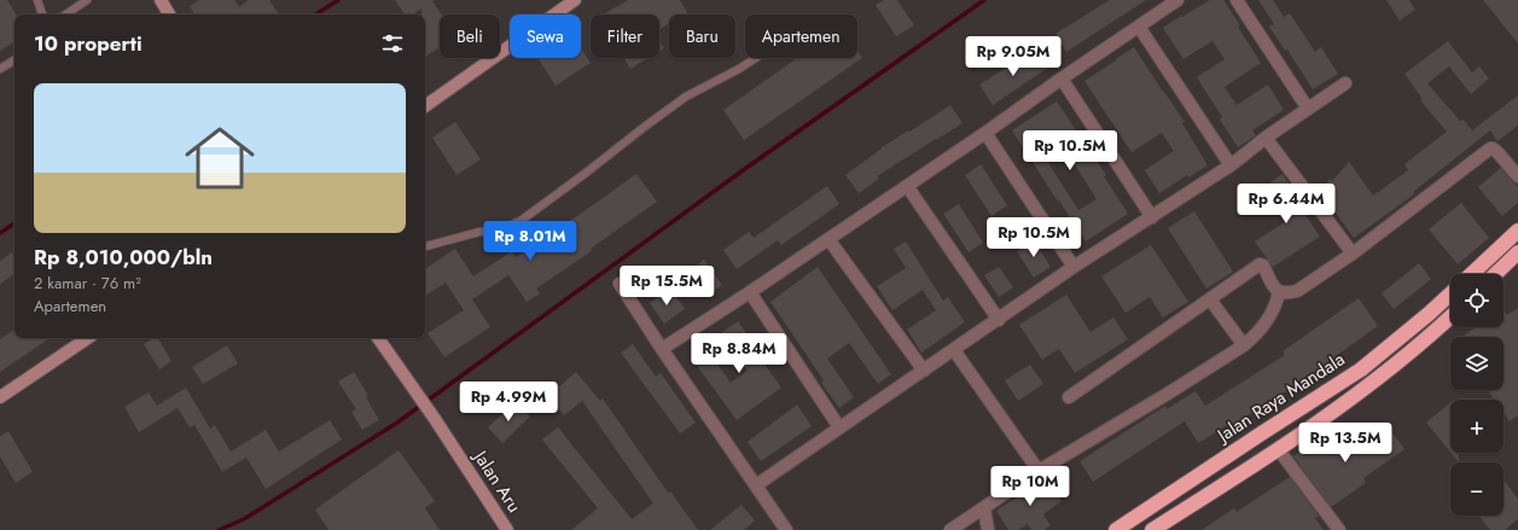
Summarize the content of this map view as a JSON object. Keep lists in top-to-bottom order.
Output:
{
  "streets": {
    "highway": ["Jalan Raya Mandala"],
    "street": ["Jalan Aru"]
  },
  "page": {
    "chip": [
      "Beli",
      "Sewa",
      "Filter",
      "Baru",
      "Apartemen"
    ],
    "heading": "10 properti",
    "price": [
      "Rp 9.05M",
      "Rp 10.5M",
      "Rp 6.44M",
      "Rp 10.5M",
      "Rp 8.01M",
      "Rp 15.5M",
      "Rp 8.84M",
      "Rp 4.99M",
      "Rp 13.5M",
      "Rp 10M"
    ],
    "list": [
      {
        "name": "Rp 8,010,000/bln",
        "note": "2 kamar · 76 m² · Apartemen"
      }
    ],
    "map_buttons": ["+", "−"]
  }
}
